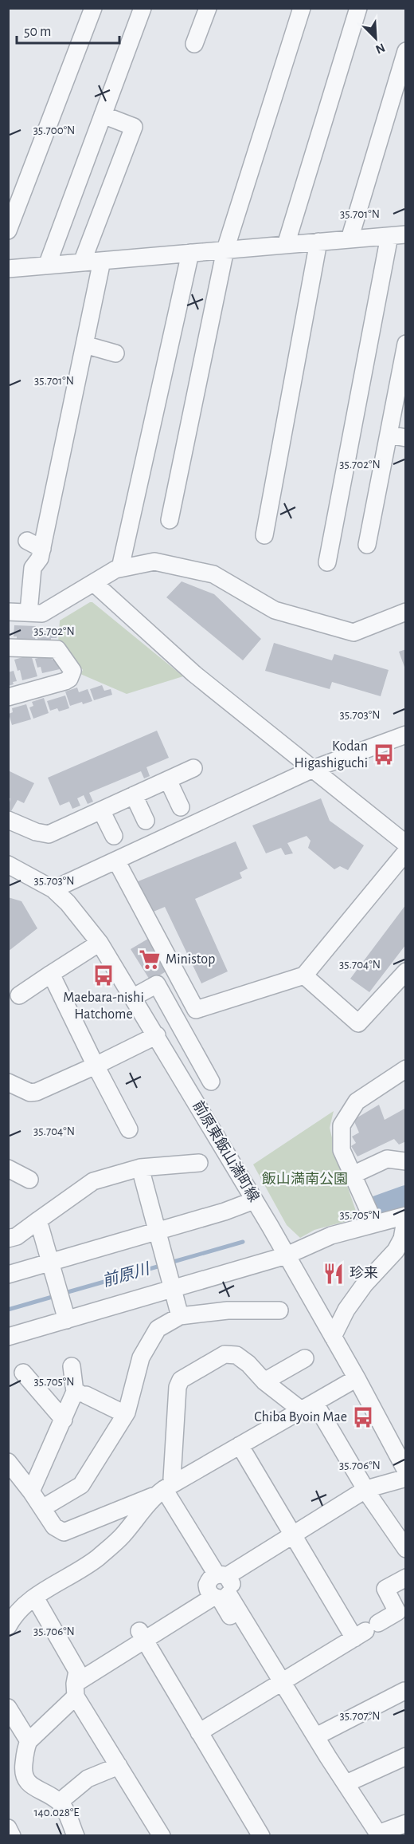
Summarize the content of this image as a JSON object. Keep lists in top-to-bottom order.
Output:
{
  "streets": {
    "street": ["前原東飯山満町線"]
  },
  "water": ["前原川"],
  "parks": ["飯山満南公園"],
  "places": {
    "bus stop": ["Kodan Higashiguchi", "Maebara-nishi Hatchome", "Chiba Byoin Mae"],
    "supermarket": ["Ministop"],
    "restaurant": ["珍来"]
  },
  "scale_bar": "50 m",
  "north": "bottom right",
  "coordinates": [
    "35.700°N",
    "35.701°N",
    "35.702°N",
    "35.703°N",
    "35.704°N",
    "35.705°N",
    "35.706°N",
    "35.707°N",
    "140.028°E"
  ]
}
